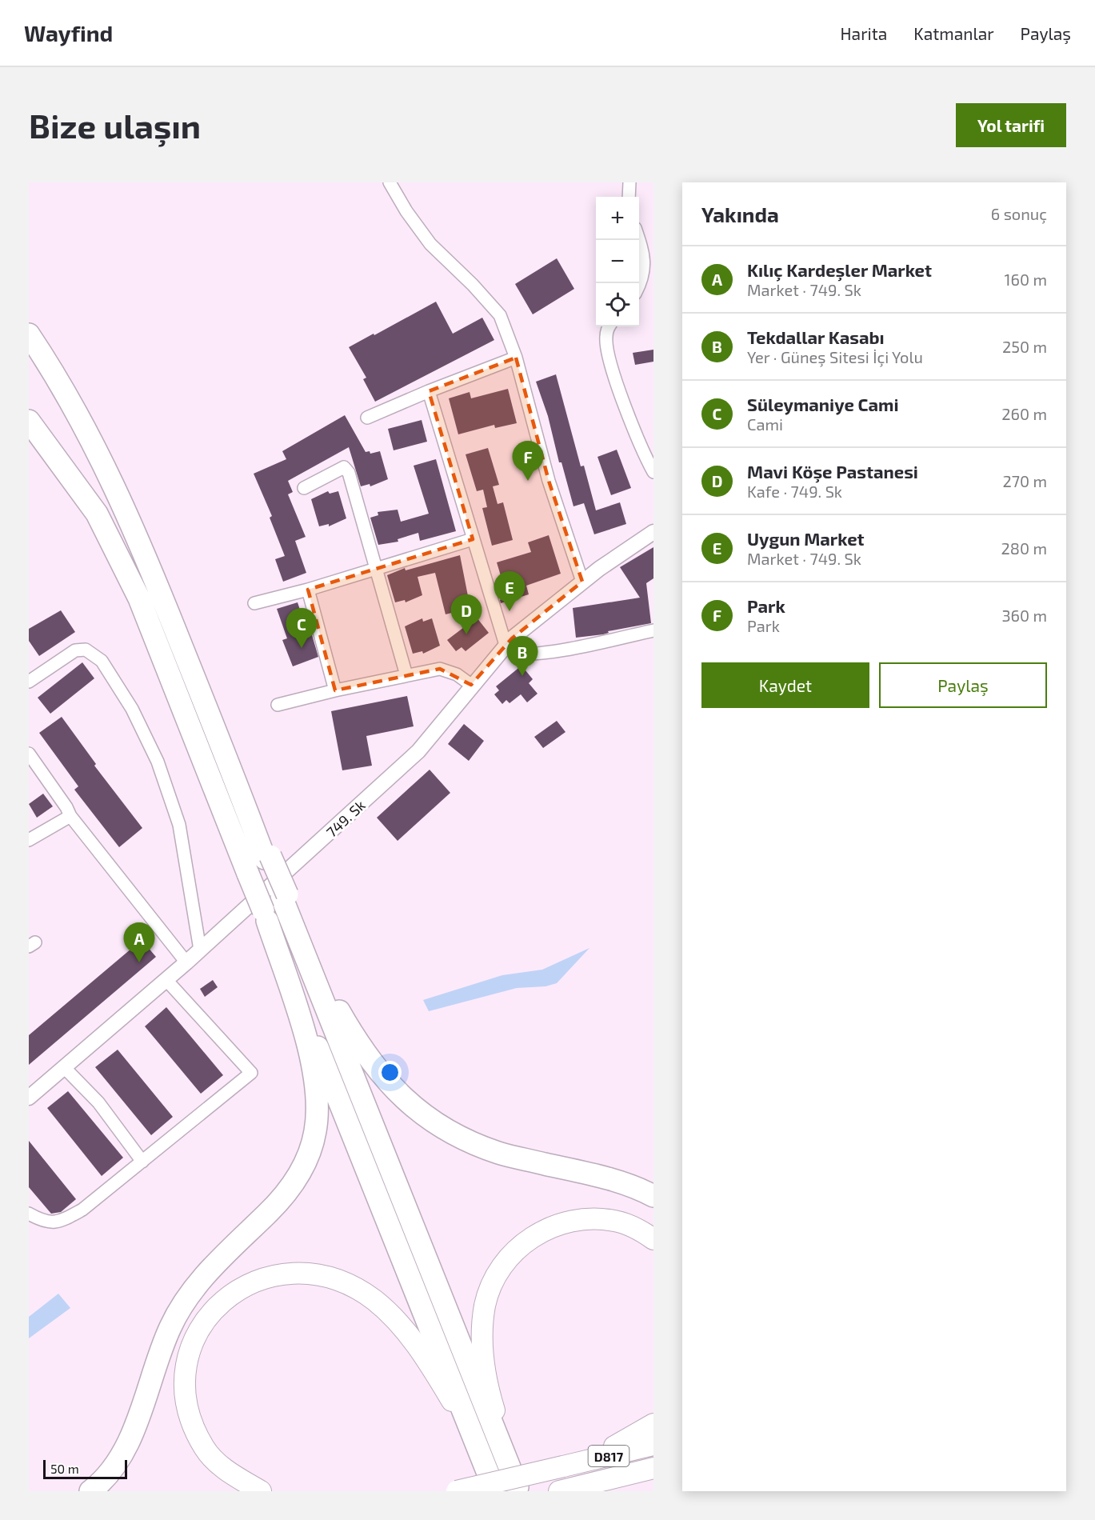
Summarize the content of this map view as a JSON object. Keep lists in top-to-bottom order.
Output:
{
  "streets": {
    "highway": ["D817"],
    "street": ["749. Sk"]
  },
  "scale_bar": "50 m",
  "page": {
    "header": "Wayfind",
    "nav": ["Harita", "Katmanlar", "Paylaş"],
    "buttons": [
      "Yol tarifi",
      ["Kaydet", "Paylaş"]
    ],
    "title": "Bize ulaşın",
    "heading": ["Yakında", "6 sonuç"],
    "map_buttons": ["+", "−"],
    "list": [
      {
        "mark": "A",
        "name": "Kılıç Kardeşler Market",
        "note": "Market · 749. Sk",
        "value": "160 m"
      },
      {
        "mark": "B",
        "name": "Tekdallar Kasabı",
        "note": "Yer · Güneş Sitesi İçi Yolu",
        "value": "250 m"
      },
      {
        "mark": "C",
        "name": "Süleymaniye Cami",
        "note": "Cami",
        "value": "260 m"
      },
      {
        "mark": "D",
        "name": "Mavi Köşe Pastanesi",
        "note": "Kafe · 749. Sk",
        "value": "270 m"
      },
      {
        "mark": "E",
        "name": "Uygun Market",
        "note": "Market · 749. Sk",
        "value": "280 m"
      },
      {
        "mark": "F",
        "name": "Park",
        "note": "Park",
        "value": "360 m"
      }
    ],
    "pins": [
      "F",
      "E",
      "D",
      "C",
      "B",
      "A"
    ],
    "scale": "50 m"
  }
}
